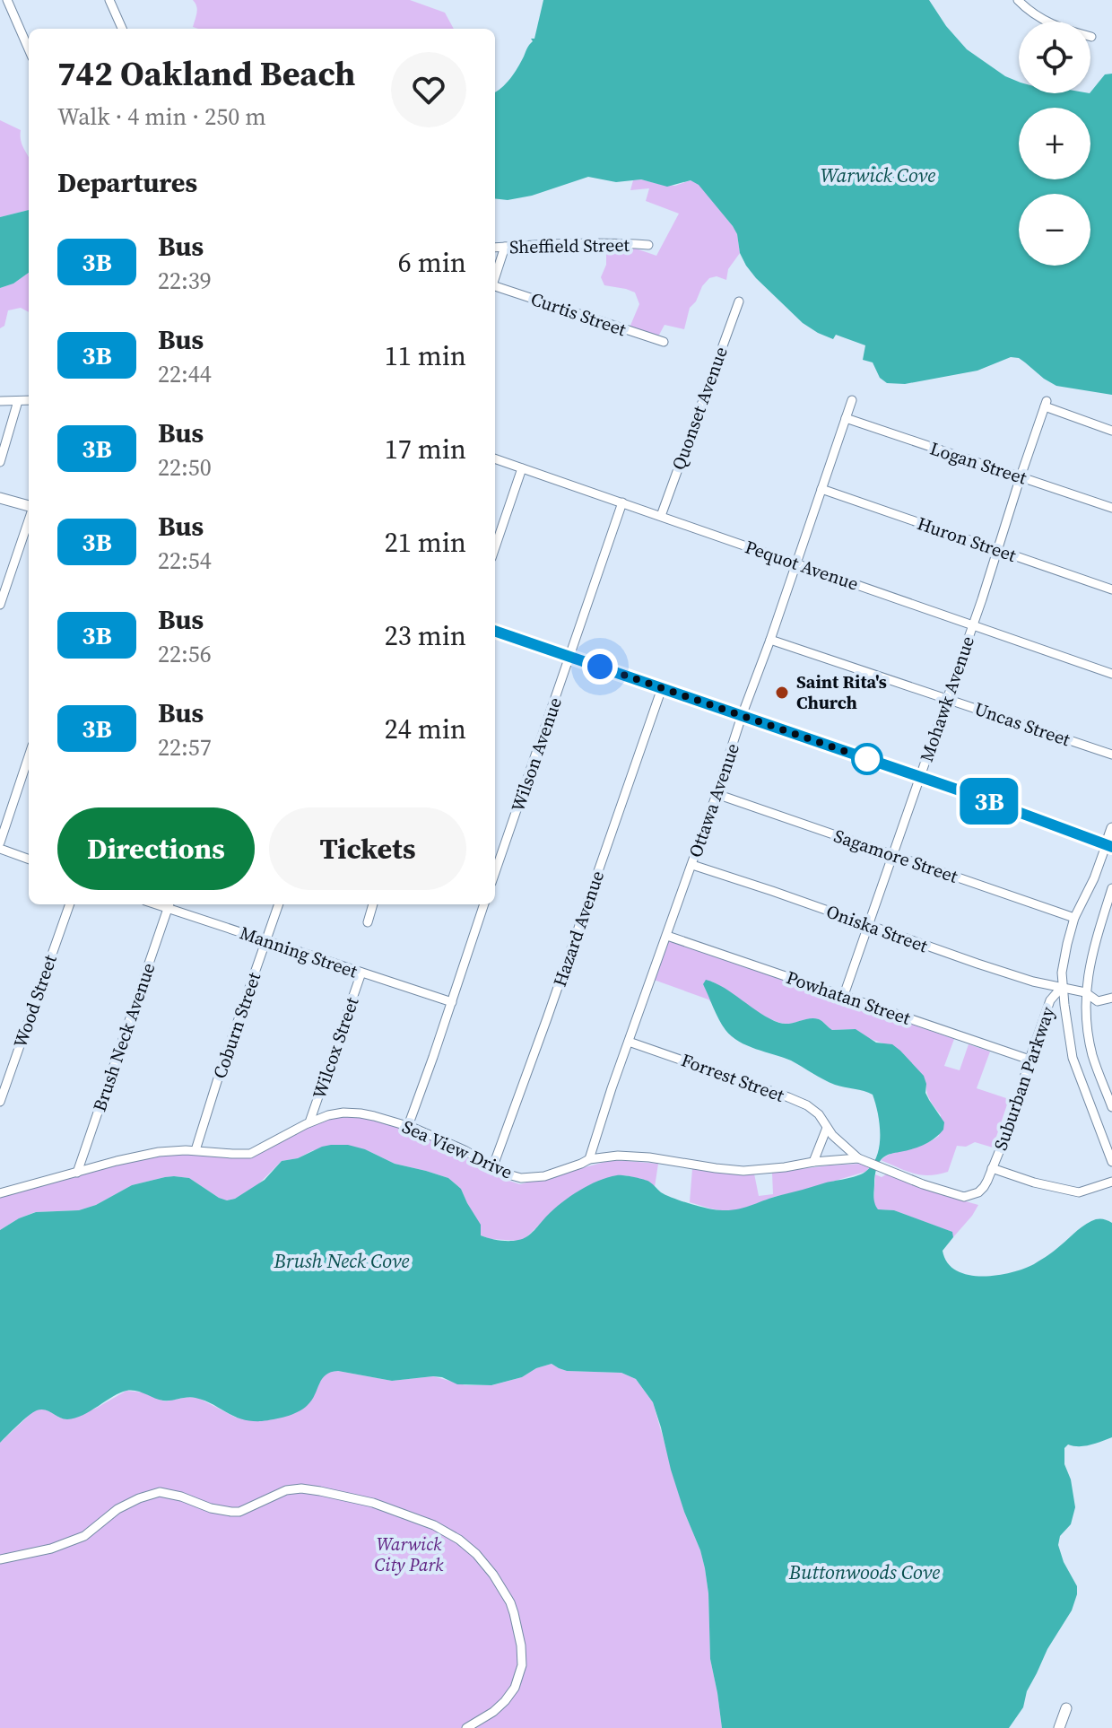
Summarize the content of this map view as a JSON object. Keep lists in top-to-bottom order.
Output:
{
  "streets": {
    "street": [
      "Sheffield Street",
      "Curtis Street",
      "Quonset Avenue",
      "Logan Street",
      "Huron Street",
      "Pequot Avenue",
      "Mohawk Avenue",
      "Uncas Street",
      "Wilson Avenue",
      "Ottawa Avenue",
      "Sagamore Street",
      "Hazard Avenue",
      "Oniska Street",
      "Manning Street",
      "Powhatan Street",
      "Wood Street",
      "Coburn Street",
      "Brush Neck Avenue",
      "Wilcox Street",
      "Forrest Street",
      "Suburban Parkway",
      "Sea View Drive"
    ]
  },
  "crossings": [
    ["Quonset Avenue", "Pequot Avenue"],
    ["Logan Street", "Mohawk Avenue"],
    ["Logan Street", "Ottawa Avenue"],
    ["Huron Street", "Mohawk Avenue"],
    ["Huron Street", "Ottawa Avenue"],
    ["Pequot Avenue", "Mohawk Avenue"],
    ["Pequot Avenue", "Wilson Avenue"],
    ["Pequot Avenue", "Ottawa Avenue"],
    ["Mohawk Avenue", "Uncas Street"],
    ["Mohawk Avenue", "Sagamore Street"],
    ["Mohawk Avenue", "Oniska Street"],
    ["Mohawk Avenue", "Powhatan Street"],
    ["Uncas Street", "Ottawa Avenue"],
    ["Ottawa Avenue", "Sagamore Street"],
    ["Ottawa Avenue", "Oniska Street"],
    ["Ottawa Avenue", "Powhatan Street"],
    ["Ottawa Avenue", "Forrest Street"],
    ["Ottawa Avenue", "Sea View Drive"],
    ["Sagamore Street", "Suburban Parkway"],
    ["Hazard Avenue", "Sea View Drive"],
    ["Oniska Street", "Suburban Parkway"],
    ["Manning Street", "Coburn Street"],
    ["Manning Street", "Brush Neck Avenue"],
    ["Manning Street", "Wilcox Street"],
    ["Powhatan Street", "Suburban Parkway"],
    ["Coburn Street", "Sea View Drive"],
    ["Brush Neck Avenue", "Sea View Drive"],
    ["Wilcox Street", "Sea View Drive"],
    ["Forrest Street", "Sea View Drive"],
    ["Suburban Parkway", "Sea View Drive"]
  ],
  "water": ["Warwick Cove", "Brush Neck Cove", "Buttonwoods Cove"],
  "parks": ["Warwick City Park"],
  "places": ["Saint Rita's Church"],
  "lines": ["bus line 3B"],
  "page": {
    "on_map": "3B",
    "map_buttons": ["+", "−"],
    "heading": [
      ["742 Oakland Beach", "Walk · 4 min · 250 m"],
      "Departures"
    ],
    "list": [
      {
        "mark": "3B",
        "name": "Bus",
        "note": "22:39",
        "value": "6 min"
      },
      {
        "mark": "3B",
        "name": "Bus",
        "note": "22:44",
        "value": "11 min"
      },
      {
        "mark": "3B",
        "name": "Bus",
        "note": "22:50",
        "value": "17 min"
      },
      {
        "mark": "3B",
        "name": "Bus",
        "note": "22:54",
        "value": "21 min"
      },
      {
        "mark": "3B",
        "name": "Bus",
        "note": "22:56",
        "value": "23 min"
      },
      {
        "mark": "3B",
        "name": "Bus",
        "note": "22:57",
        "value": "24 min"
      }
    ],
    "buttons": ["Directions", "Tickets"]
  }
}
